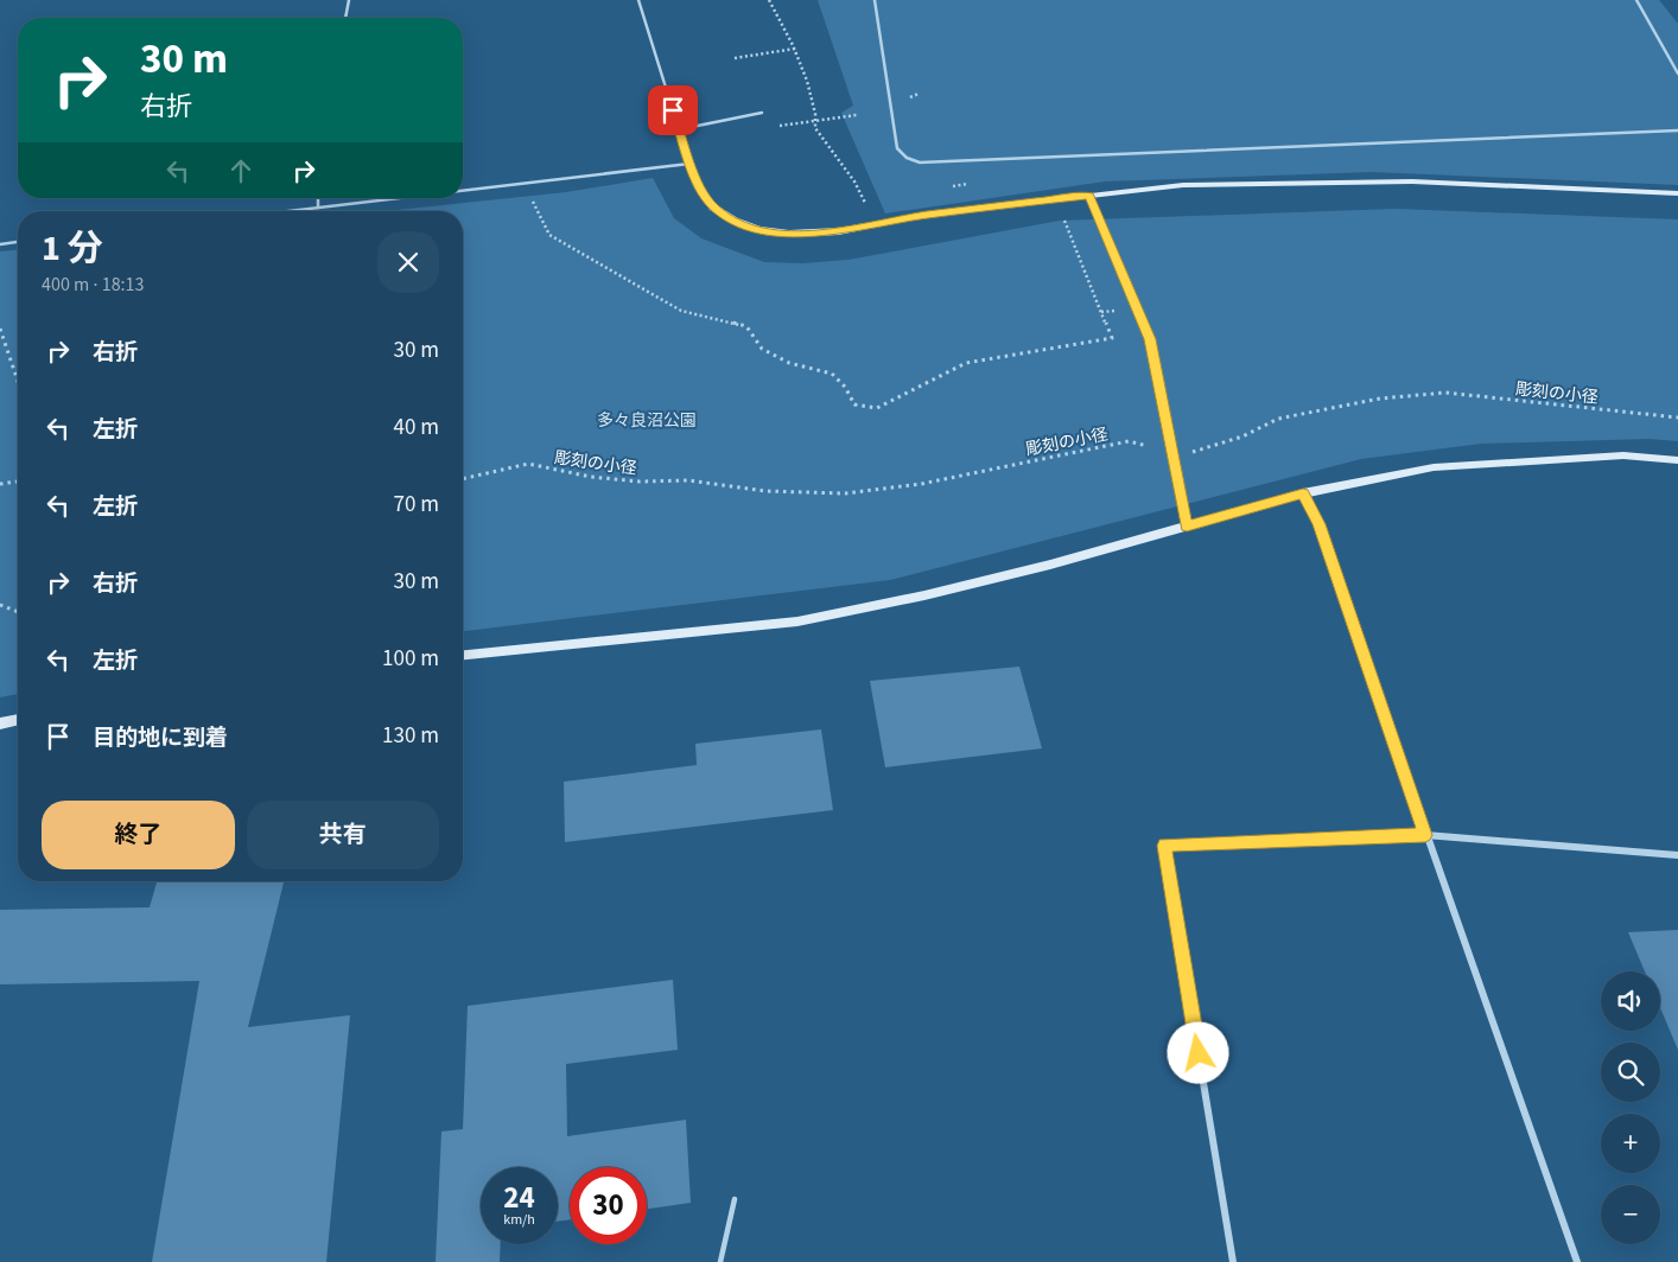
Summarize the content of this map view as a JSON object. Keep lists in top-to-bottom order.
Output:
{
  "streets": {
    "path": ["彫刻の小径"]
  },
  "parks": ["多々良沼公園"],
  "page": {
    "turn": ["30 m", "右折"],
    "heading": ["1 分", "400 m · 18:13"],
    "list": [
      {
        "name": "右折",
        "value": "30 m"
      },
      {
        "name": "左折",
        "value": "40 m"
      },
      {
        "name": "左折",
        "value": "70 m"
      },
      {
        "name": "右折",
        "value": "30 m"
      },
      {
        "name": "左折",
        "value": "100 m"
      },
      {
        "name": "目的地に到着",
        "value": "130 m"
      }
    ],
    "buttons": ["終了", "共有"],
    "map_buttons": ["+", "−"],
    "speed": "24 km/h",
    "limit": "30"
  }
}
